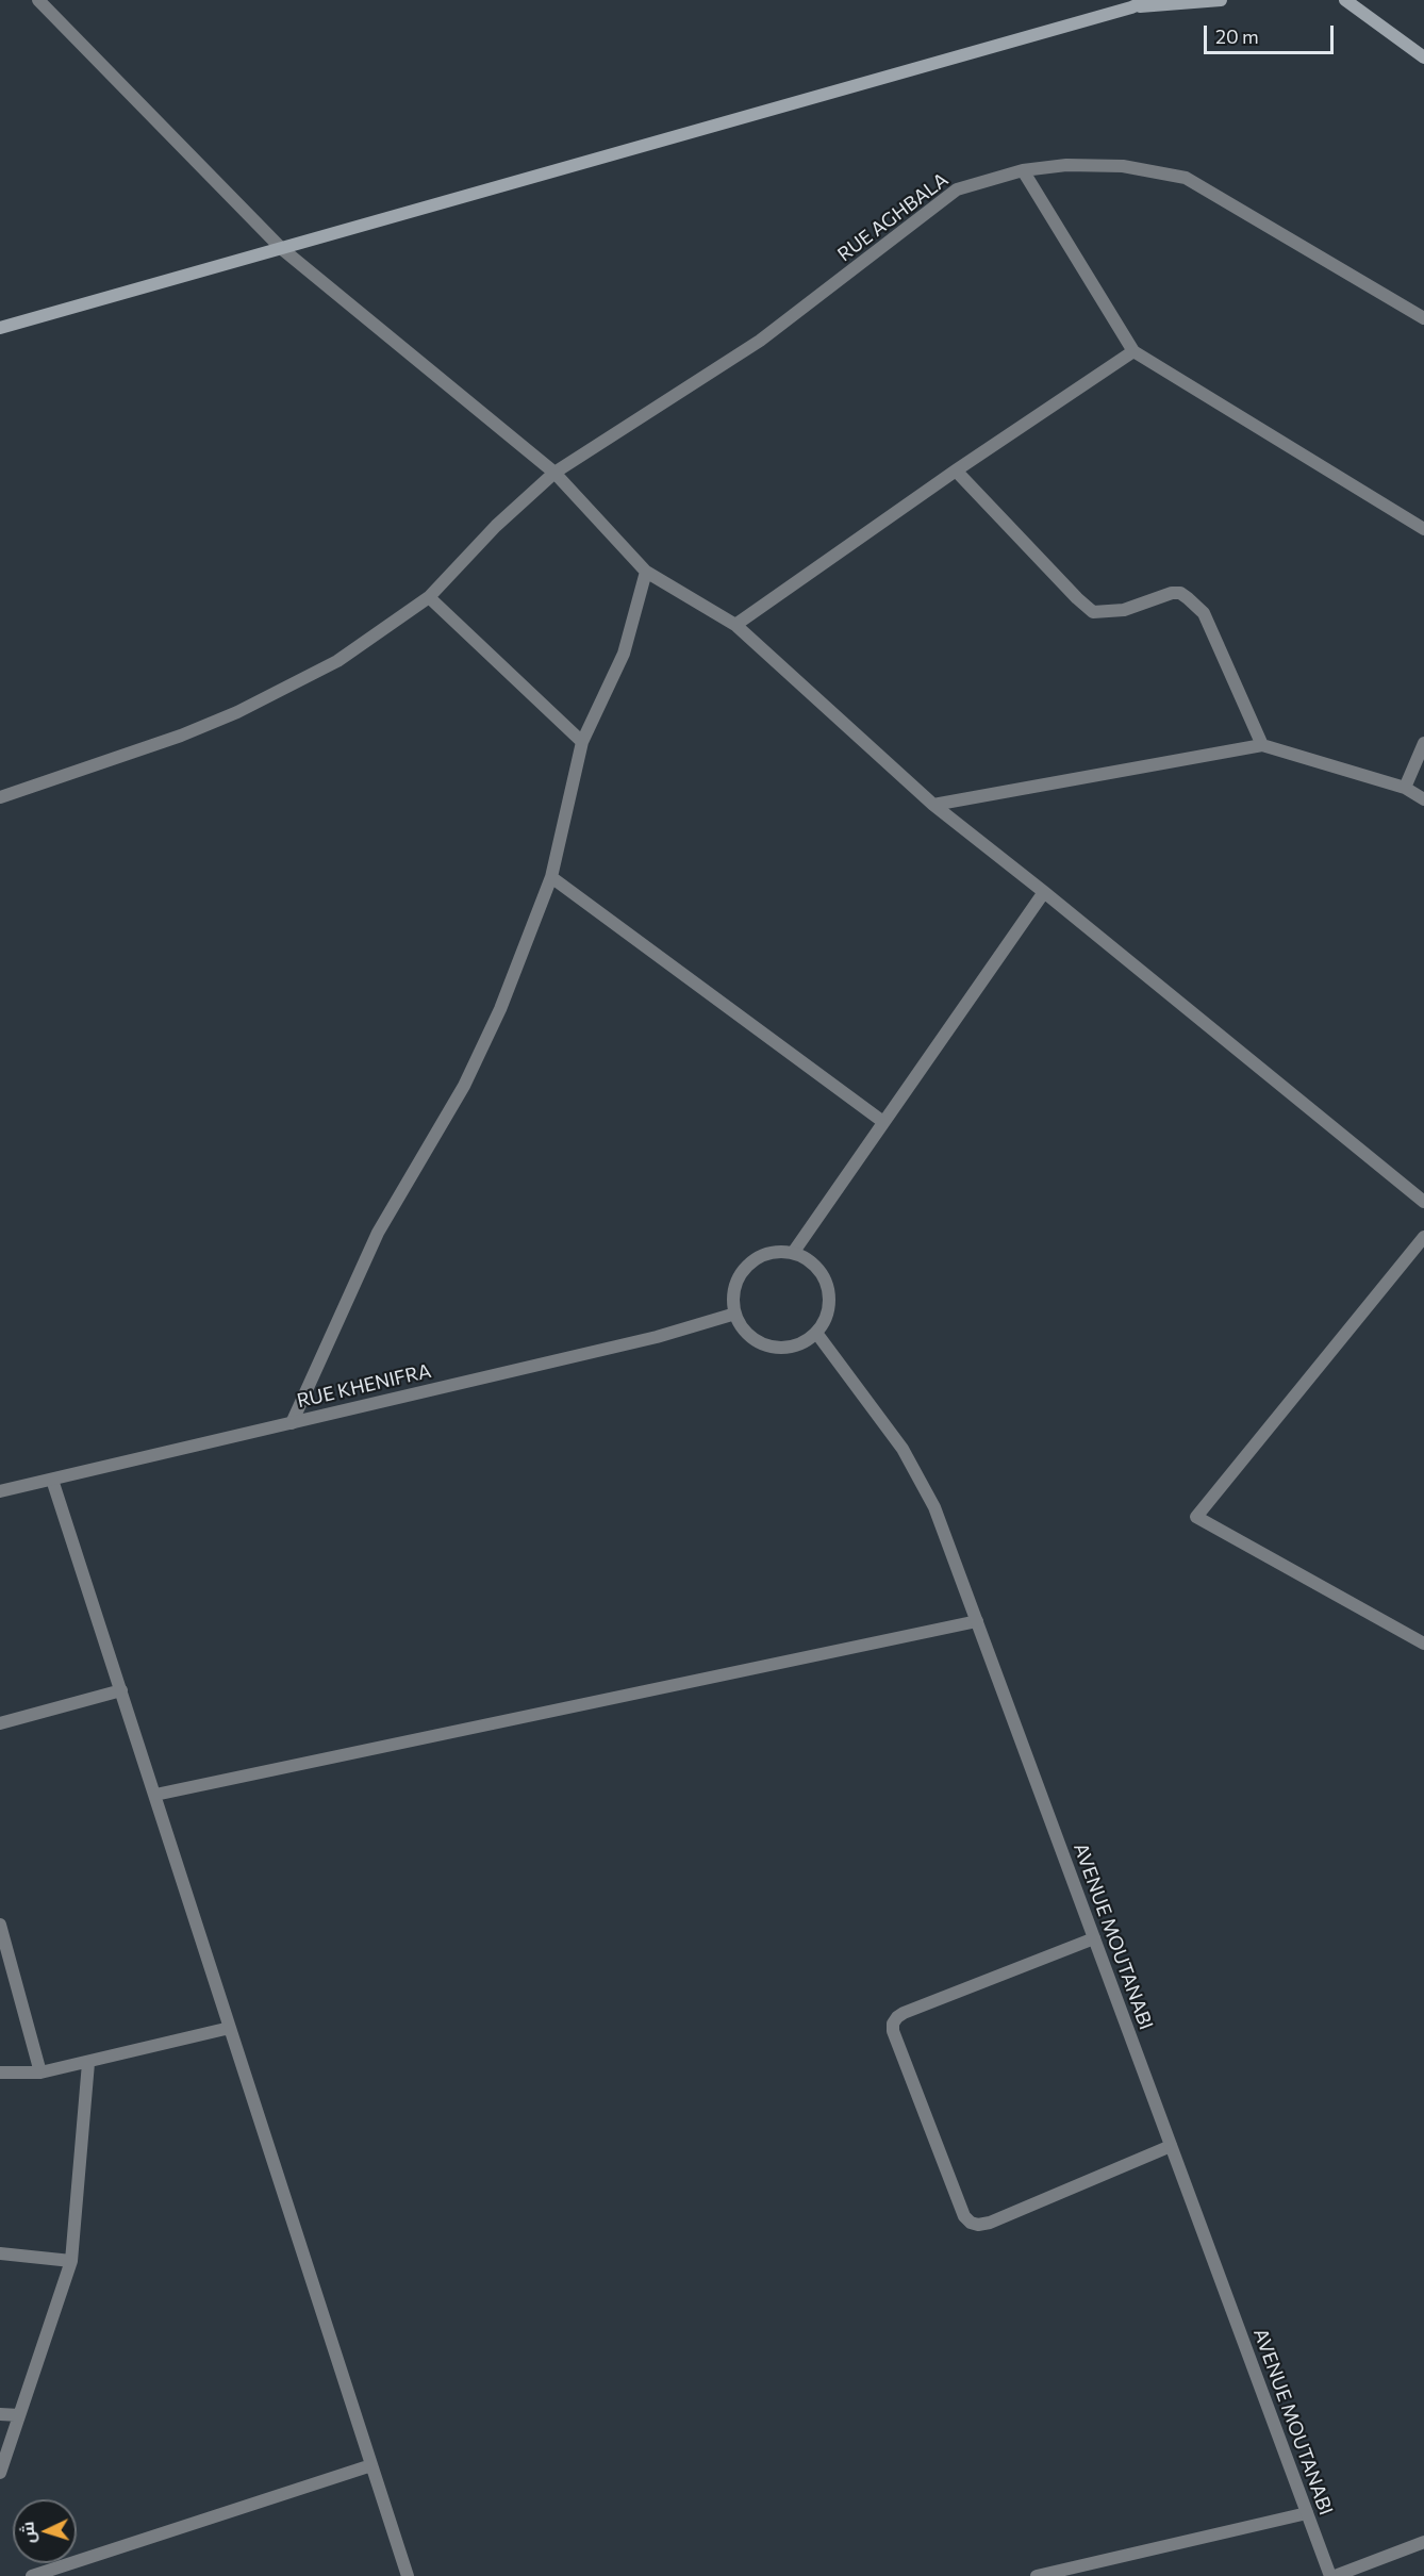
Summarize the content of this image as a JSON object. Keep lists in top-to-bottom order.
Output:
{
  "streets": {
    "street": ["RUE AGHBALA", "RUE KHENIFRA", "AVENUE MOUTANABI"]
  },
  "crossings": [
    ["RUE KHENIFRA", "AVENUE MOUTANABI"]
  ],
  "scale_bar": "20 m",
  "north": "left"
}
